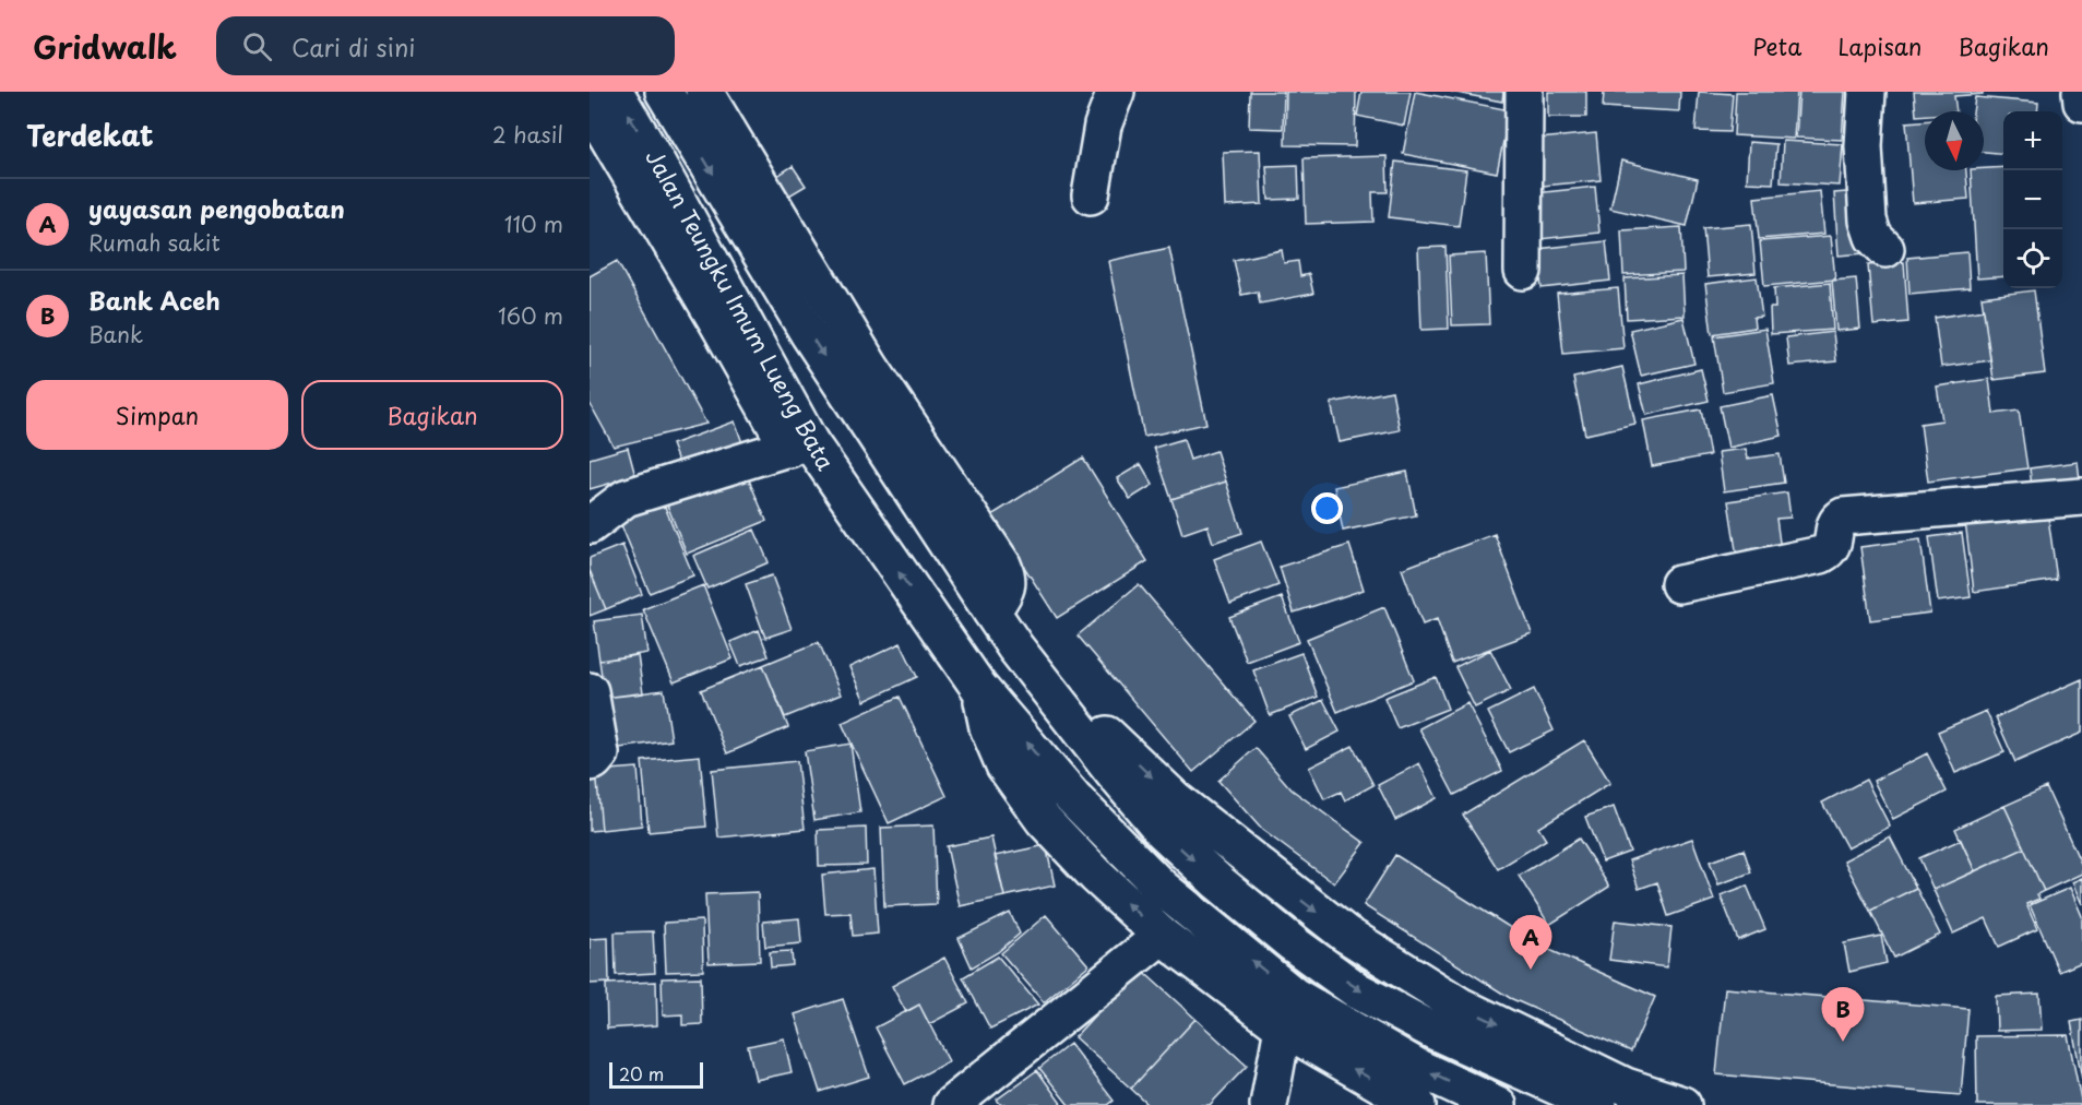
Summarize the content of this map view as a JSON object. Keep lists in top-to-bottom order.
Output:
{
  "streets": {
    "main road": ["Jalan Teungku Imum Lueng Bata"]
  },
  "scale_bar": "20 m",
  "north": "bottom",
  "page": {
    "header": "Gridwalk",
    "search": "Cari di sini",
    "nav": ["Peta", "Lapisan", "Bagikan"],
    "heading": ["Terdekat", "2 hasil"],
    "map_buttons": ["+", "−"],
    "list": [
      {
        "mark": "A",
        "name": "yayasan pengobatan",
        "note": "Rumah sakit",
        "value": "110 m"
      },
      {
        "mark": "B",
        "name": "Bank Aceh",
        "note": "Bank",
        "value": "160 m"
      }
    ],
    "buttons": ["Simpan", "Bagikan"],
    "pins": ["A", "B"],
    "scale": "20 m"
  }
}
